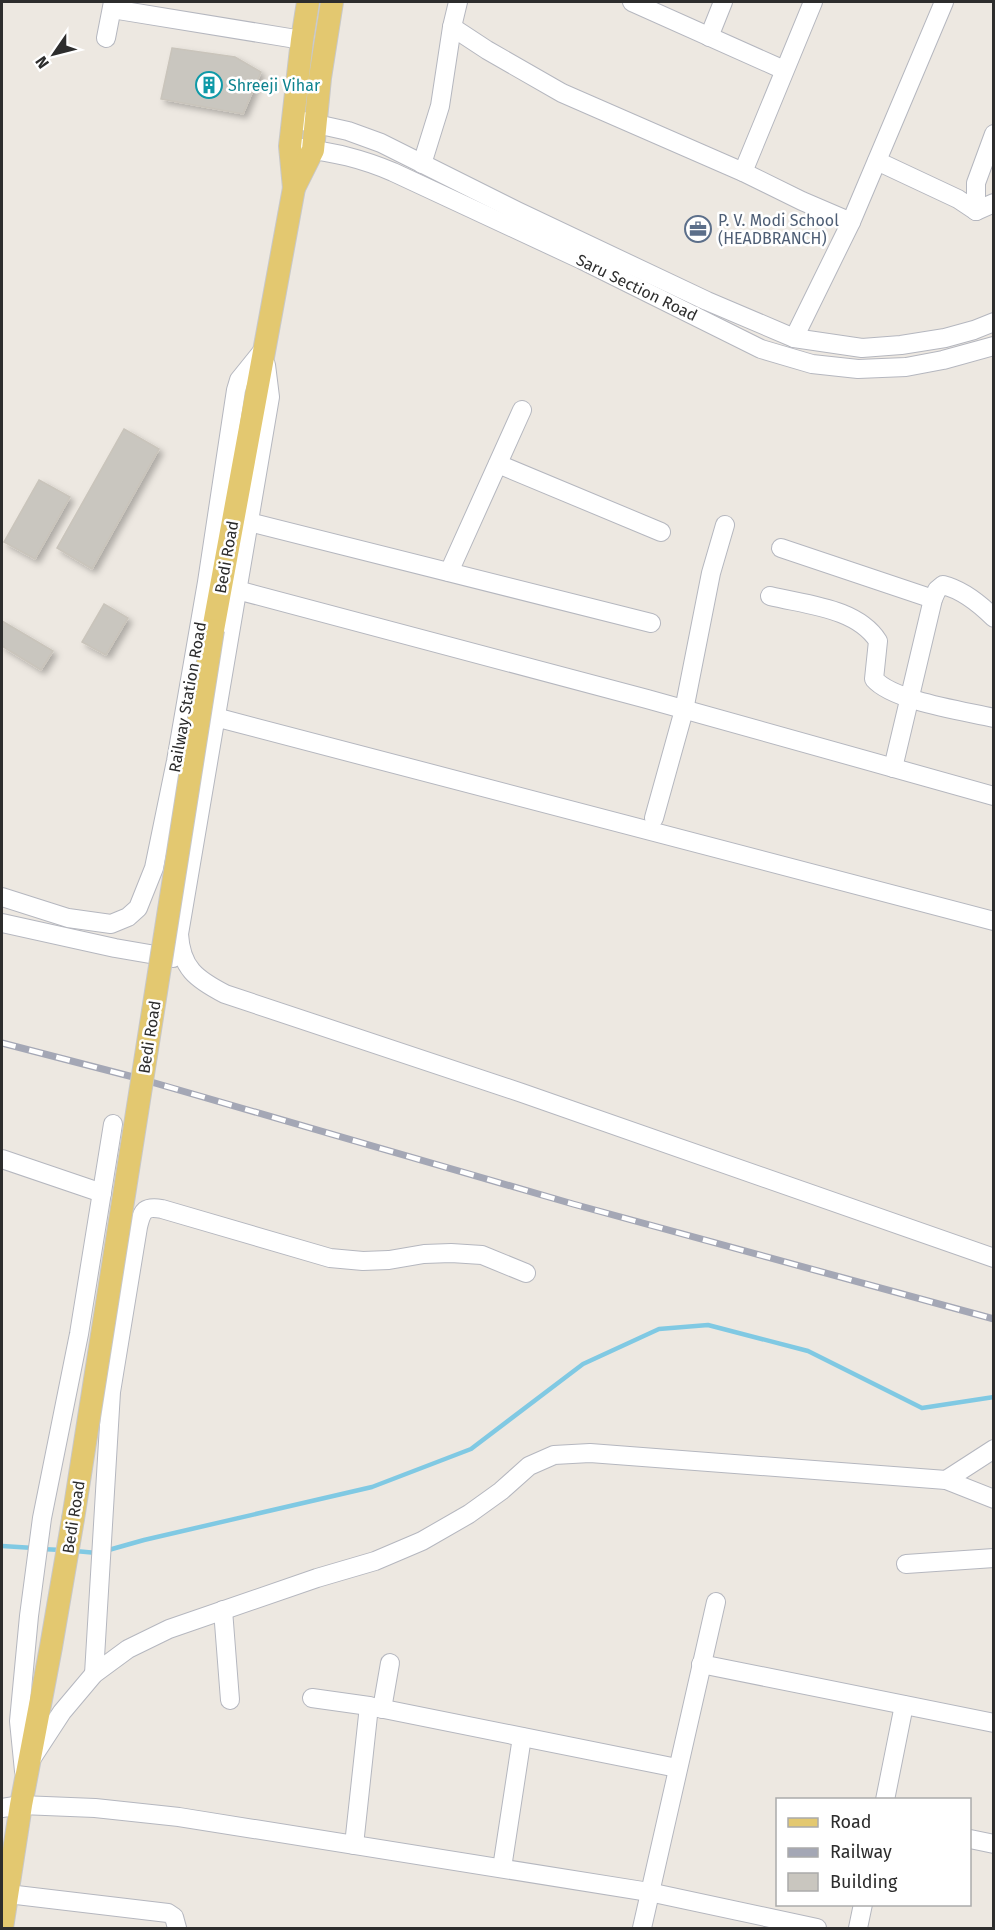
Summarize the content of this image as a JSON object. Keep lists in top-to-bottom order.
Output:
{
  "streets": {
    "main road": ["Bedi Road"],
    "street": ["Saru Section Road", "Railway Station Road"]
  },
  "crossings": [
    ["Saru Section Road", "Bedi Road"],
    ["Bedi Road", "Railway Station Road"]
  ],
  "places": {
    "building": ["Shreeji Vihar"],
    "office": ["P. V. Modi School (HEADBRANCH)"]
  },
  "legend": ["Road", "Railway", "Building"],
  "north": "bottom left"
}
